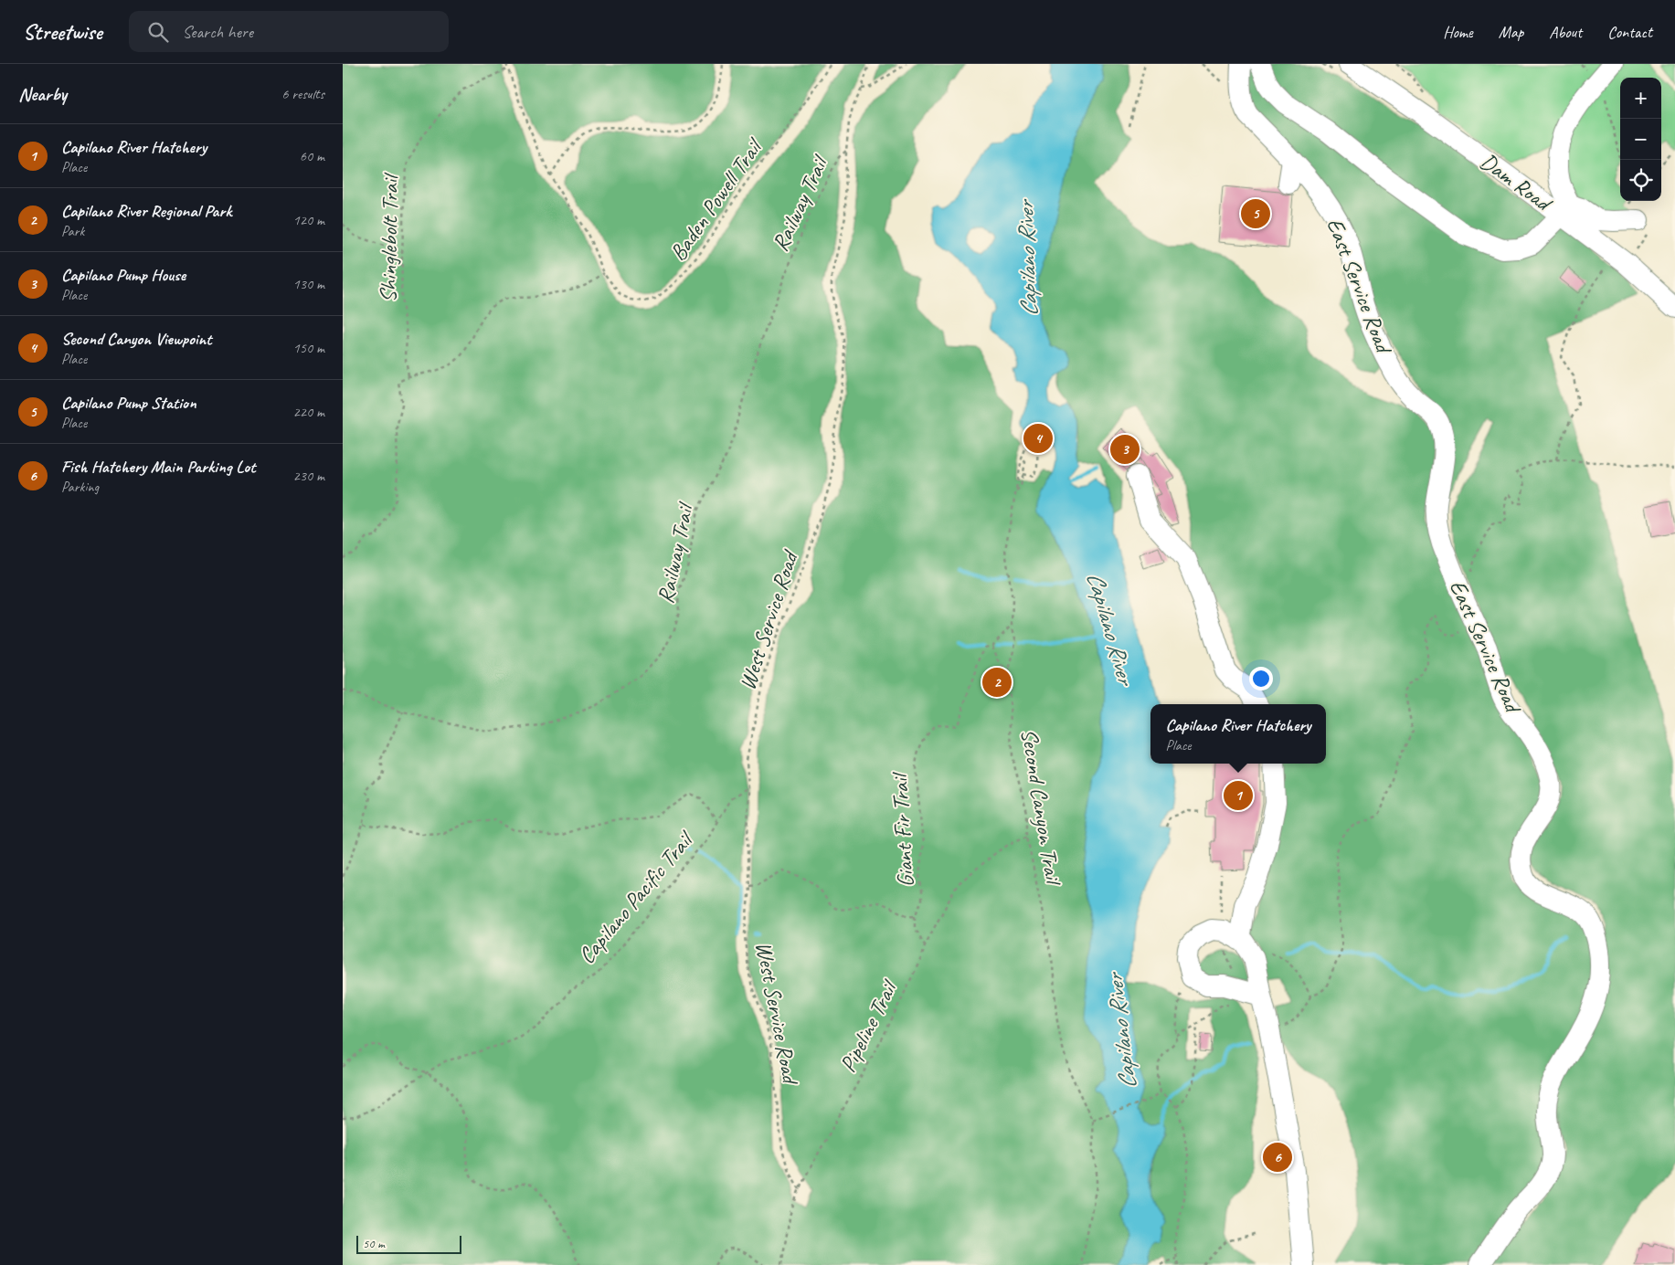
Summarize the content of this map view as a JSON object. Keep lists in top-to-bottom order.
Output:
{
  "streets": {
    "lane": ["Dam Road", "East Service Road"],
    "path": [
      "Baden Powell Trail",
      "Railway Trail",
      "Shinglebolt Trail",
      "West Service Road",
      "Second Canyon Trail",
      "Giant Fir Trail",
      "Capilano Pacific Trail",
      "Pipeline Trail"
    ]
  },
  "crossings": [
    ["Baden Powell Trail", "Shinglebolt Trail"],
    ["Railway Trail", "West Service Road"],
    ["West Service Road", "Giant Fir Trail"],
    ["West Service Road", "Capilano Pacific Trail"],
    ["West Service Road", "Pipeline Trail"],
    ["Second Canyon Trail", "Giant Fir Trail"],
    ["Second Canyon Trail", "Pipeline Trail"]
  ],
  "water": ["Capilano River"],
  "scale_bar": "50 m",
  "page": {
    "header": "Streetwise",
    "search": "Search here",
    "nav": [
      "Home",
      "Map",
      "About",
      "Contact"
    ],
    "heading": ["Nearby", "6 results"],
    "map_buttons": ["+", "−"],
    "list": [
      {
        "mark": "1",
        "name": "Capilano River Hatchery",
        "note": "Place",
        "value": "60 m"
      },
      {
        "mark": "2",
        "name": "Capilano River Regional Park",
        "note": "Park",
        "value": "120 m"
      },
      {
        "mark": "3",
        "name": "Capilano Pump House",
        "note": "Place",
        "value": "130 m"
      },
      {
        "mark": "4",
        "name": "Second Canyon Viewpoint",
        "note": "Place",
        "value": "150 m"
      },
      {
        "mark": "5",
        "name": "Capilano Pump Station",
        "note": "Place",
        "value": "220 m"
      },
      {
        "mark": "6",
        "name": "Fish Hatchery Main Parking Lot",
        "note": "Parking",
        "value": "230 m"
      }
    ],
    "pins": [
      "5",
      "4",
      "3",
      "2",
      "1",
      "6"
    ],
    "popup": ["Capilano River Hatchery", "Place"],
    "scale": "50 m"
  }
}
